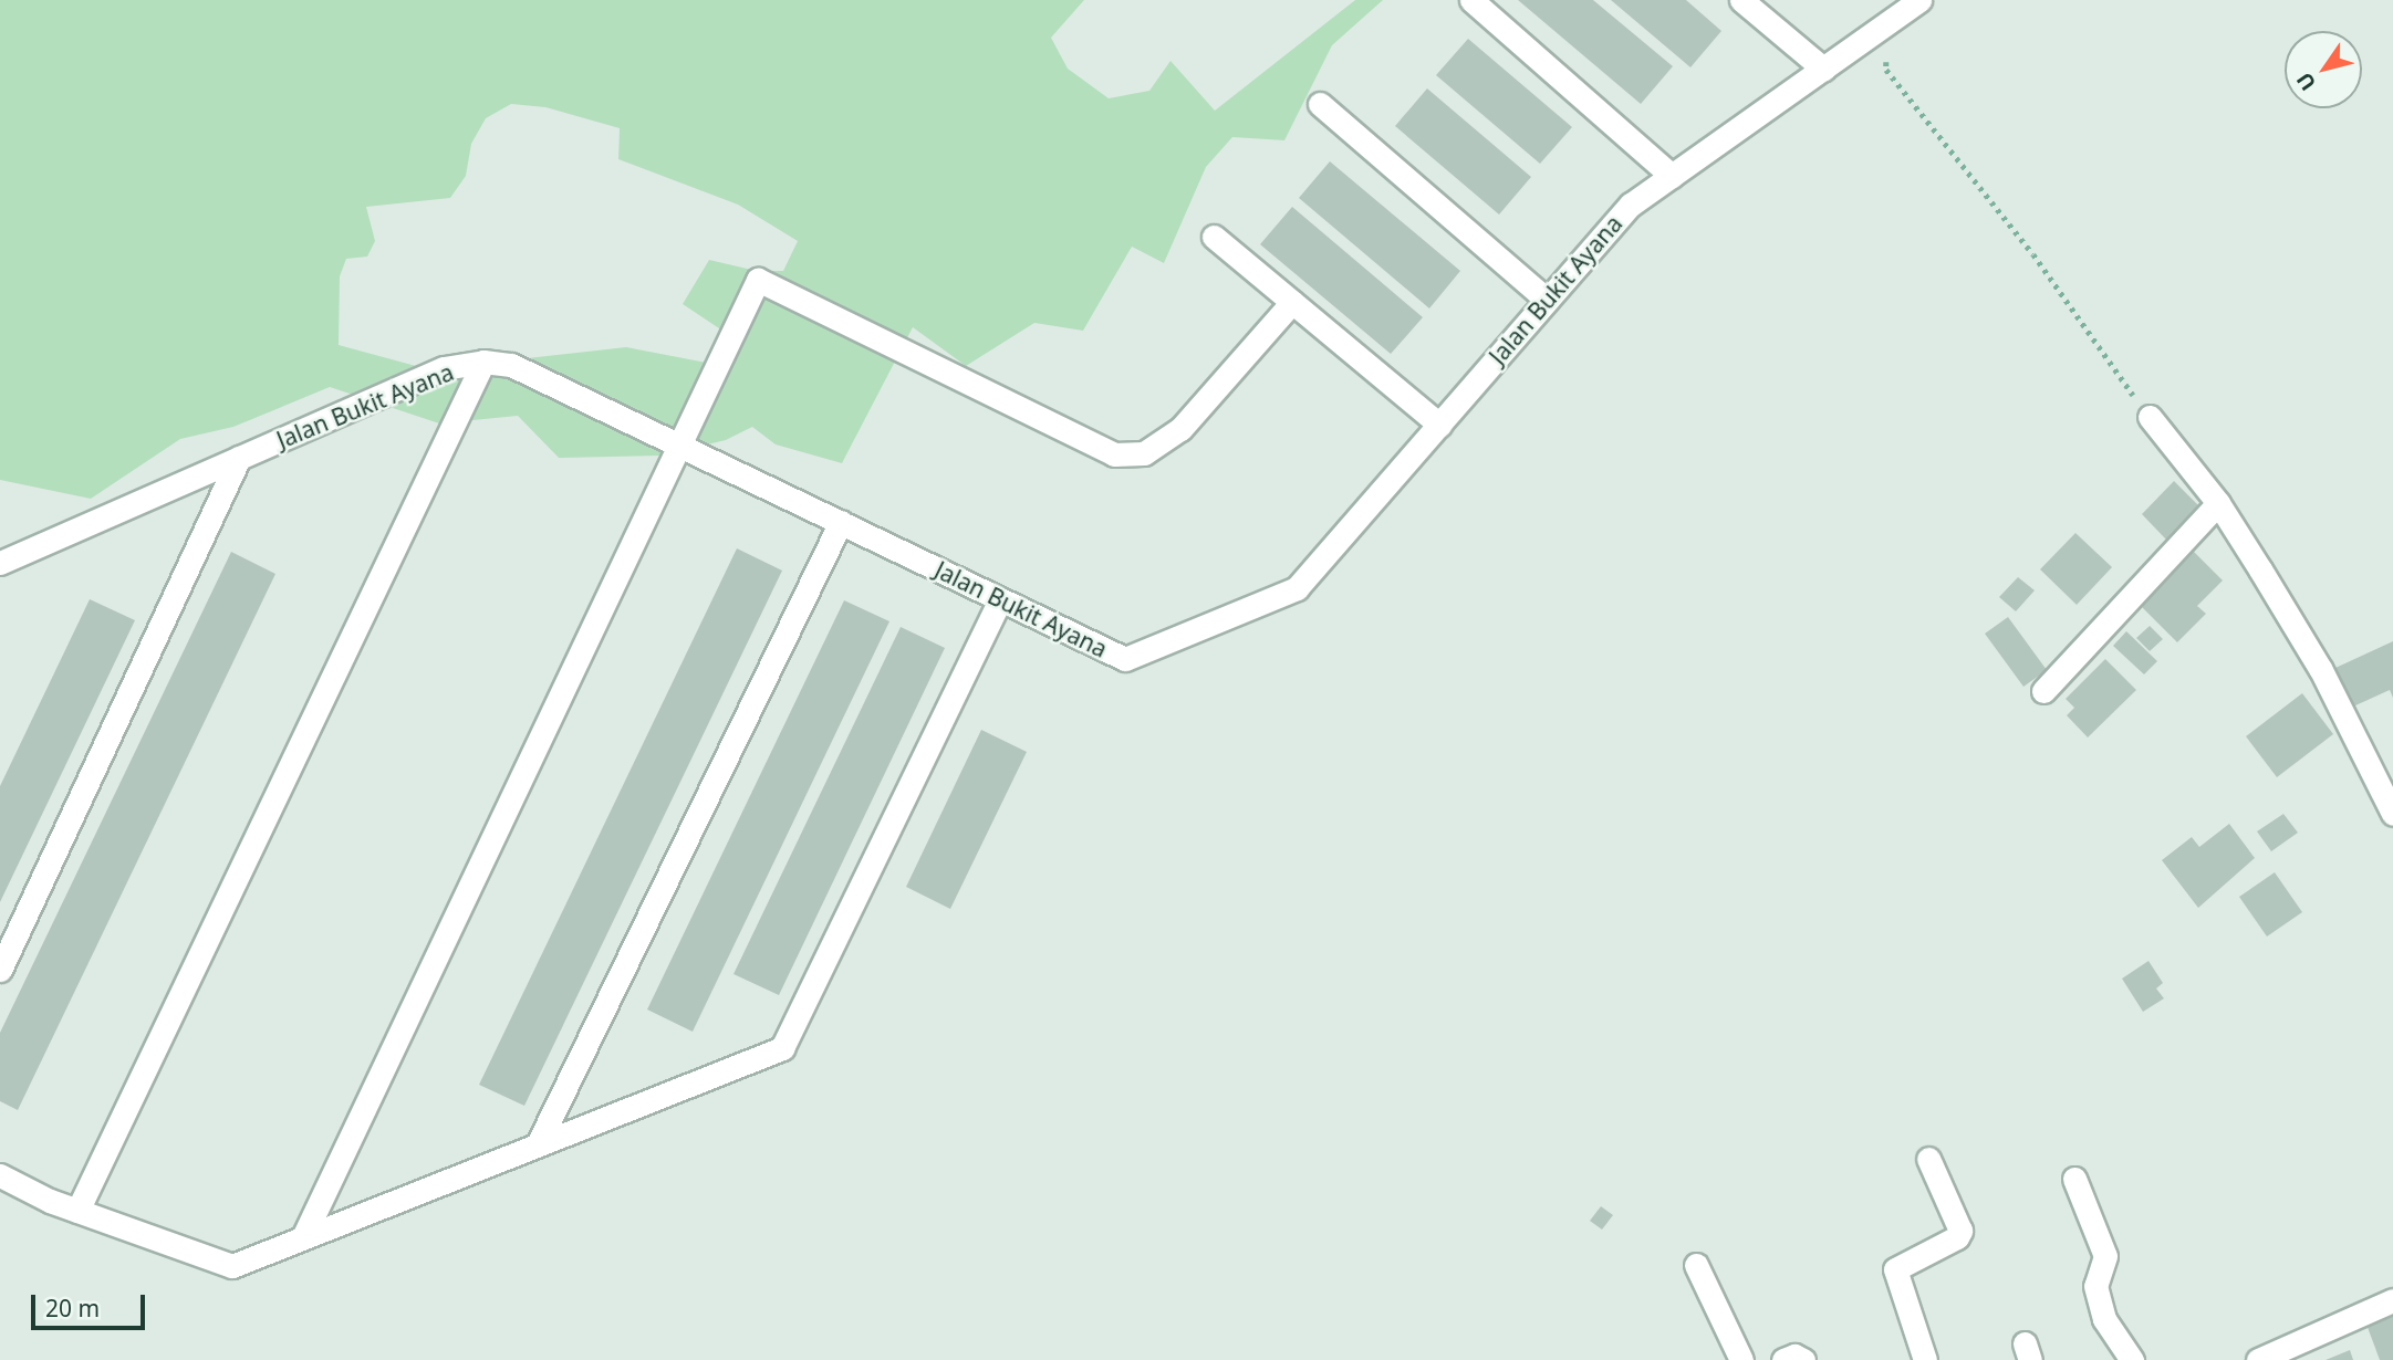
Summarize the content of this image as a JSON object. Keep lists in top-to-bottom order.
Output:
{
  "streets": {
    "street": ["Jalan Bukit Ayana"]
  },
  "scale_bar": "20 m",
  "north": "bottom left"
}
